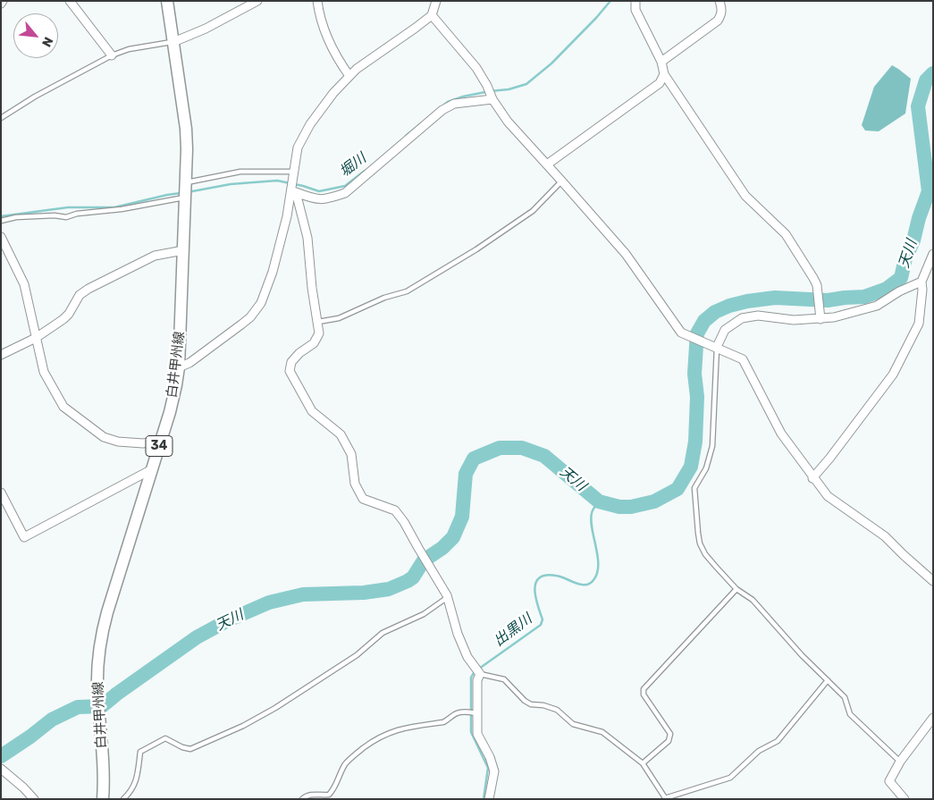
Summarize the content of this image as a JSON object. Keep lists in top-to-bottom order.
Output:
{
  "streets": {
    "main road": ["白井甲州線", "34"]
  },
  "water": ["堀川", "天川", "出黒川"],
  "north": "bottom right"
}
